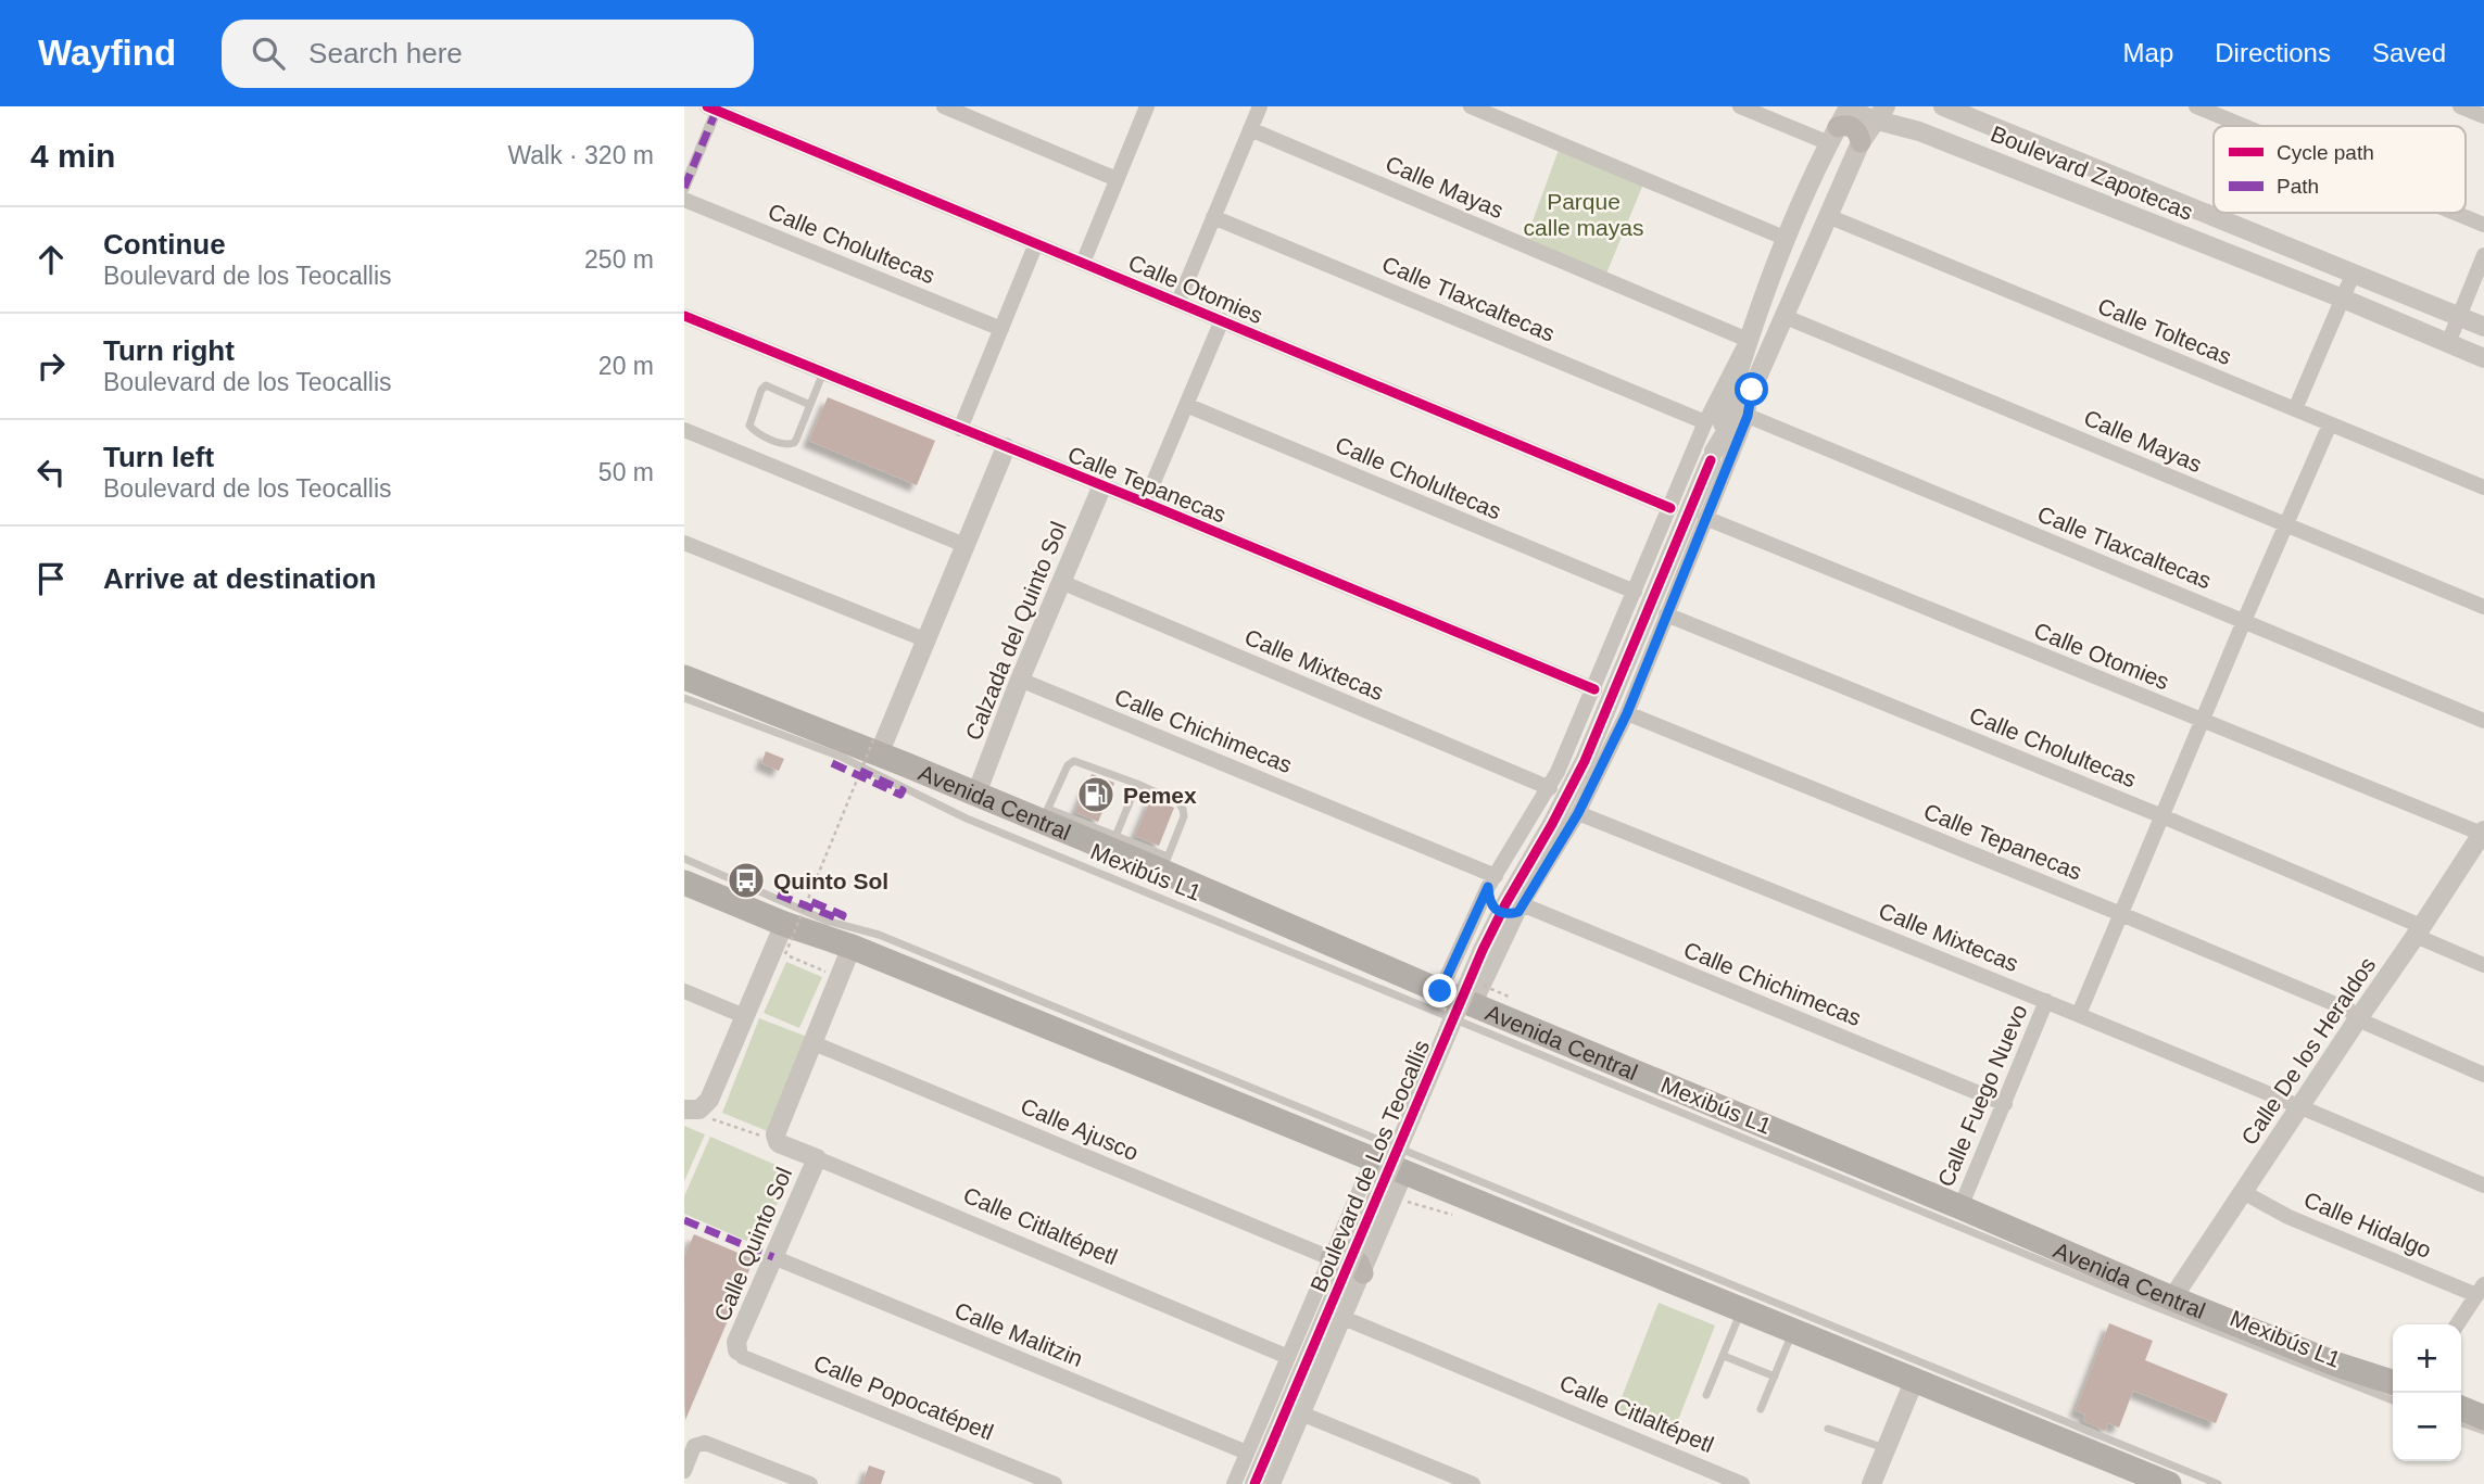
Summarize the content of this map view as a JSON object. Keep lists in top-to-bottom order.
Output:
{
  "streets": {
    "highway": ["Avenida Central"],
    "street": [
      "Boulevard Zapotecas",
      "Calle Mayas",
      "Calle Cholultecas",
      "Calle Otomies",
      "Calle Tlaxcaltecas",
      "Calle Toltecas",
      "Calle Tepanecas",
      "Calzada del Quinto Sol",
      "Calle Mixtecas",
      "Calle Chichimecas",
      "Calle De los Heraldos",
      "Calle Fuego Nuevo",
      "Calle Ajusco",
      "Boulevard de Los Teocallis",
      "Calle Hidalgo",
      "Calle Citlaltépetl",
      "Calle Quinto Sol",
      "Calle Malitzin",
      "Calle Popocatépetl"
    ],
    "lane": ["Mexibús L1"]
  },
  "crossings": [
    ["Boulevard Zapotecas", "Boulevard de Los Teocallis"],
    ["Calle Mayas", "Boulevard de Los Teocallis"],
    ["Calle Cholultecas", "Calle De los Heraldos"],
    ["Calle Otomies", "Calle De los Heraldos"],
    ["Calle Toltecas", "Boulevard de Los Teocallis"],
    ["Calle Tepanecas", "Calzada del Quinto Sol"],
    ["Calle Tepanecas", "Calle De los Heraldos"],
    ["Calzada del Quinto Sol", "Calle Mixtecas"],
    ["Calzada del Quinto Sol", "Calle Chichimecas"],
    ["Calzada del Quinto Sol", "Avenida Central"],
    ["Calle Mixtecas", "Calle De los Heraldos"],
    ["Calle Mixtecas", "Calle Fuego Nuevo"],
    ["Calle Chichimecas", "Calle Fuego Nuevo"],
    ["Avenida Central", "Calle De los Heraldos"],
    ["Avenida Central", "Calle Fuego Nuevo"],
    ["Calle De los Heraldos", "Calle Hidalgo"],
    ["Calle Ajusco", "Boulevard de Los Teocallis"],
    ["Calle Ajusco", "Calle Quinto Sol"],
    ["Boulevard de Los Teocallis", "Calle Citlaltépetl"],
    ["Boulevard de Los Teocallis", "Calle Malitzin"],
    ["Calle Citlaltépetl", "Calle Quinto Sol"],
    ["Calle Quinto Sol", "Calle Malitzin"],
    ["Calle Quinto Sol", "Calle Popocatépetl"]
  ],
  "parks": ["Parque calle mayas"],
  "places": {
    "fuel station": ["Pemex"],
    "bus stop": ["Quinto Sol"]
  },
  "legend": ["Cycle path", "Path"],
  "page": {
    "header": "Wayfind",
    "search": "Search here",
    "nav": ["Map", "Directions", "Saved"],
    "heading": ["4 min", "Walk · 320 m"],
    "list": [
      ["Continue", "Boulevard de los Teocallis", "250 m"],
      ["Turn right", "Boulevard de los Teocallis", "20 m"],
      ["Turn left", "Boulevard de los Teocallis", "50 m"],
      "Arrive at destination"
    ],
    "map_buttons": ["+", "−"]
  }
}
